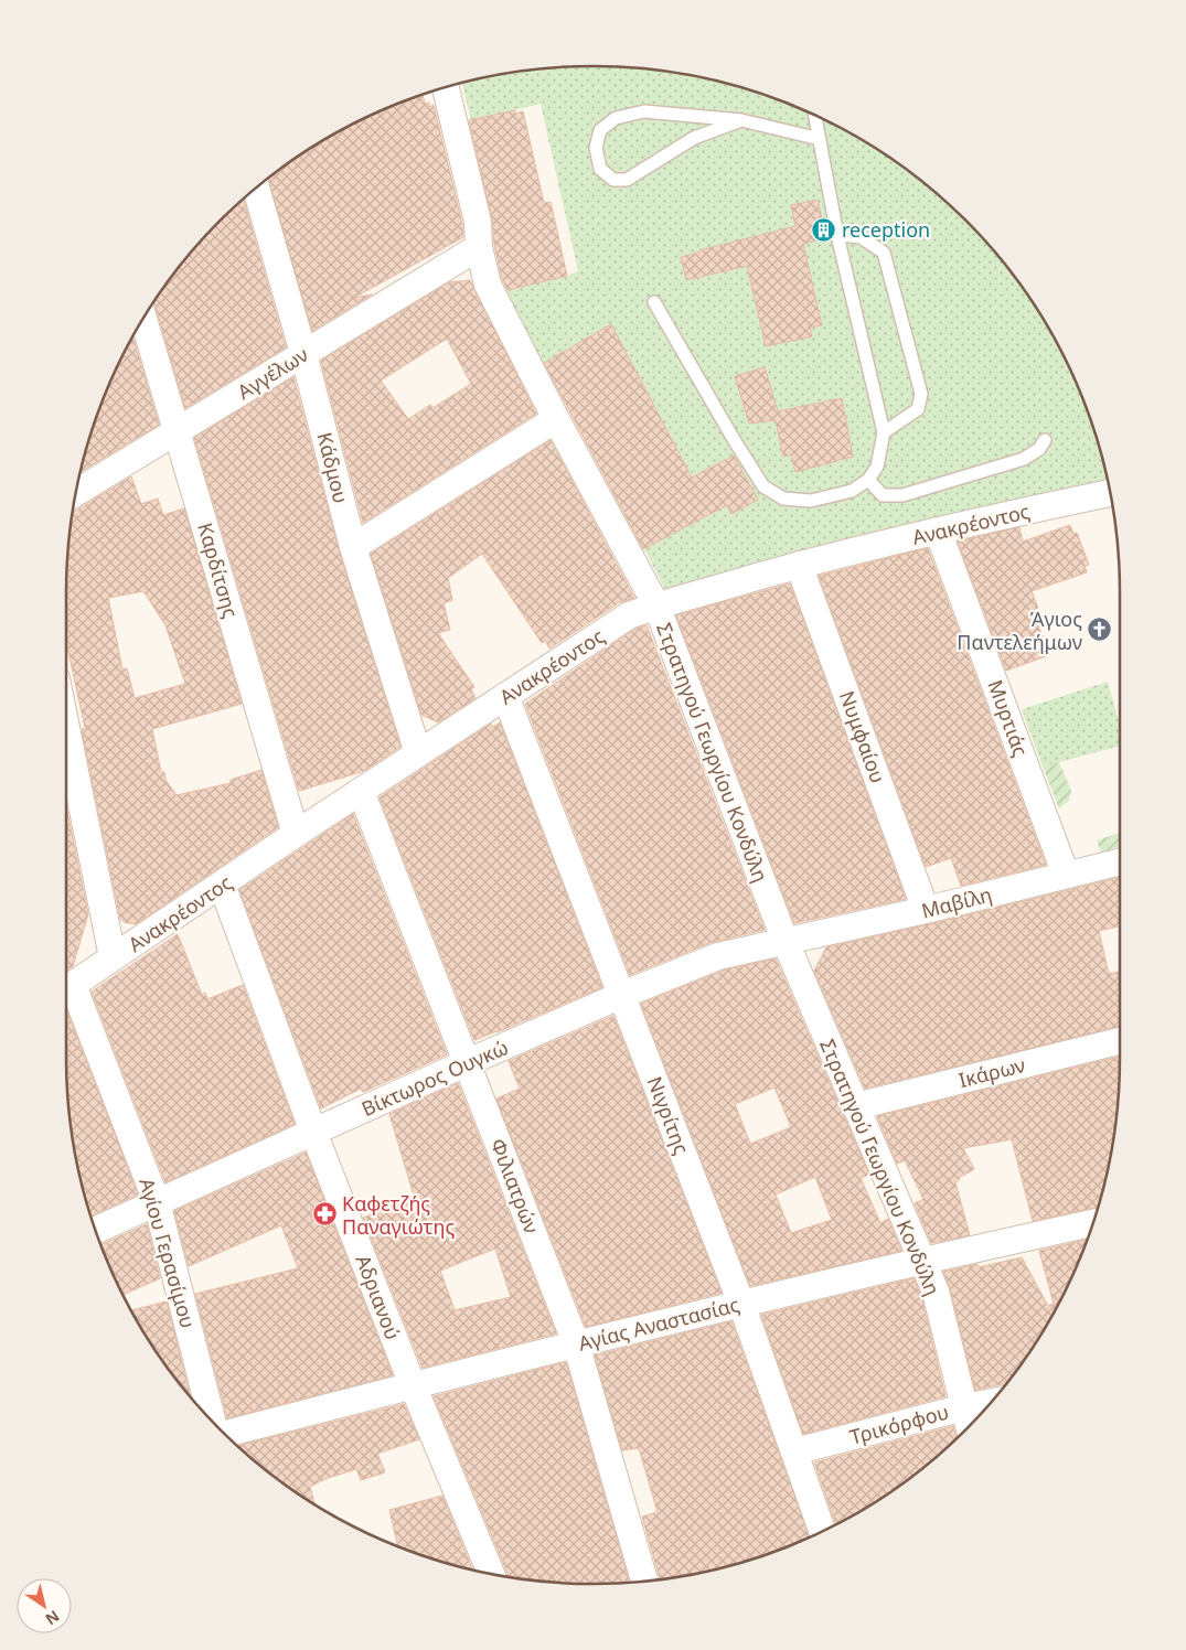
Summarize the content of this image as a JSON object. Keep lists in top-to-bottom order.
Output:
{
  "streets": {
    "street": [
      "Αγγέλων",
      "Κάδμου",
      "Ανακρέοντος",
      "Καρδίτσης",
      "Μυρτιάς",
      "Νυμφαίου",
      "Στρατηγού Γεωργίου Κονδύλη",
      "Μαβίλη",
      "Ικάρων",
      "Βίκτωρος Ουγκώ",
      "Νιγρίτης",
      "Φιλιατρών",
      "Αγίου Γερασίμου",
      "Αδριανού",
      "Αγίας Αναστασίας",
      "Τρικόρφου"
    ]
  },
  "crossings": [
    ["Αγγέλων", "Κάδμου"],
    ["Αγγέλων", "Καρδίτσης"],
    ["Αγγέλων", "Στρατηγού Γεωργίου Κονδύλη"],
    ["Κάδμου", "Ανακρέοντος"],
    ["Ανακρέοντος", "Καρδίτσης"],
    ["Ανακρέοντος", "Μυρτιάς"],
    ["Ανακρέοντος", "Νυμφαίου"],
    ["Ανακρέοντος", "Στρατηγού Γεωργίου Κονδύλη"],
    ["Ανακρέοντος", "Νιγρίτης"],
    ["Ανακρέοντος", "Φιλιατρών"],
    ["Ανακρέοντος", "Αδριανού"],
    ["Μυρτιάς", "Μαβίλη"],
    ["Νυμφαίου", "Μαβίλη"],
    ["Στρατηγού Γεωργίου Κονδύλη", "Μαβίλη"],
    ["Στρατηγού Γεωργίου Κονδύλη", "Ικάρων"],
    ["Στρατηγού Γεωργίου Κονδύλη", "Βίκτωρος Ουγκώ"],
    ["Στρατηγού Γεωργίου Κονδύλη", "Αγίας Αναστασίας"],
    ["Στρατηγού Γεωργίου Κονδύλη", "Τρικόρφου"],
    ["Μαβίλη", "Βίκτωρος Ουγκώ"],
    ["Βίκτωρος Ουγκώ", "Νιγρίτης"],
    ["Βίκτωρος Ουγκώ", "Φιλιατρών"],
    ["Βίκτωρος Ουγκώ", "Αγίου Γερασίμου"],
    ["Βίκτωρος Ουγκώ", "Αδριανού"],
    ["Νιγρίτης", "Αγίας Αναστασίας"],
    ["Νιγρίτης", "Τρικόρφου"],
    ["Φιλιατρών", "Αγίας Αναστασίας"],
    ["Αδριανού", "Αγίας Αναστασίας"]
  ],
  "places": {
    "building": ["reception"],
    "church": ["Άγιος Παντελεήμων"],
    "pharmacy": ["Καφετζής Παναγιώτης"]
  },
  "north": "bottom right"
}
